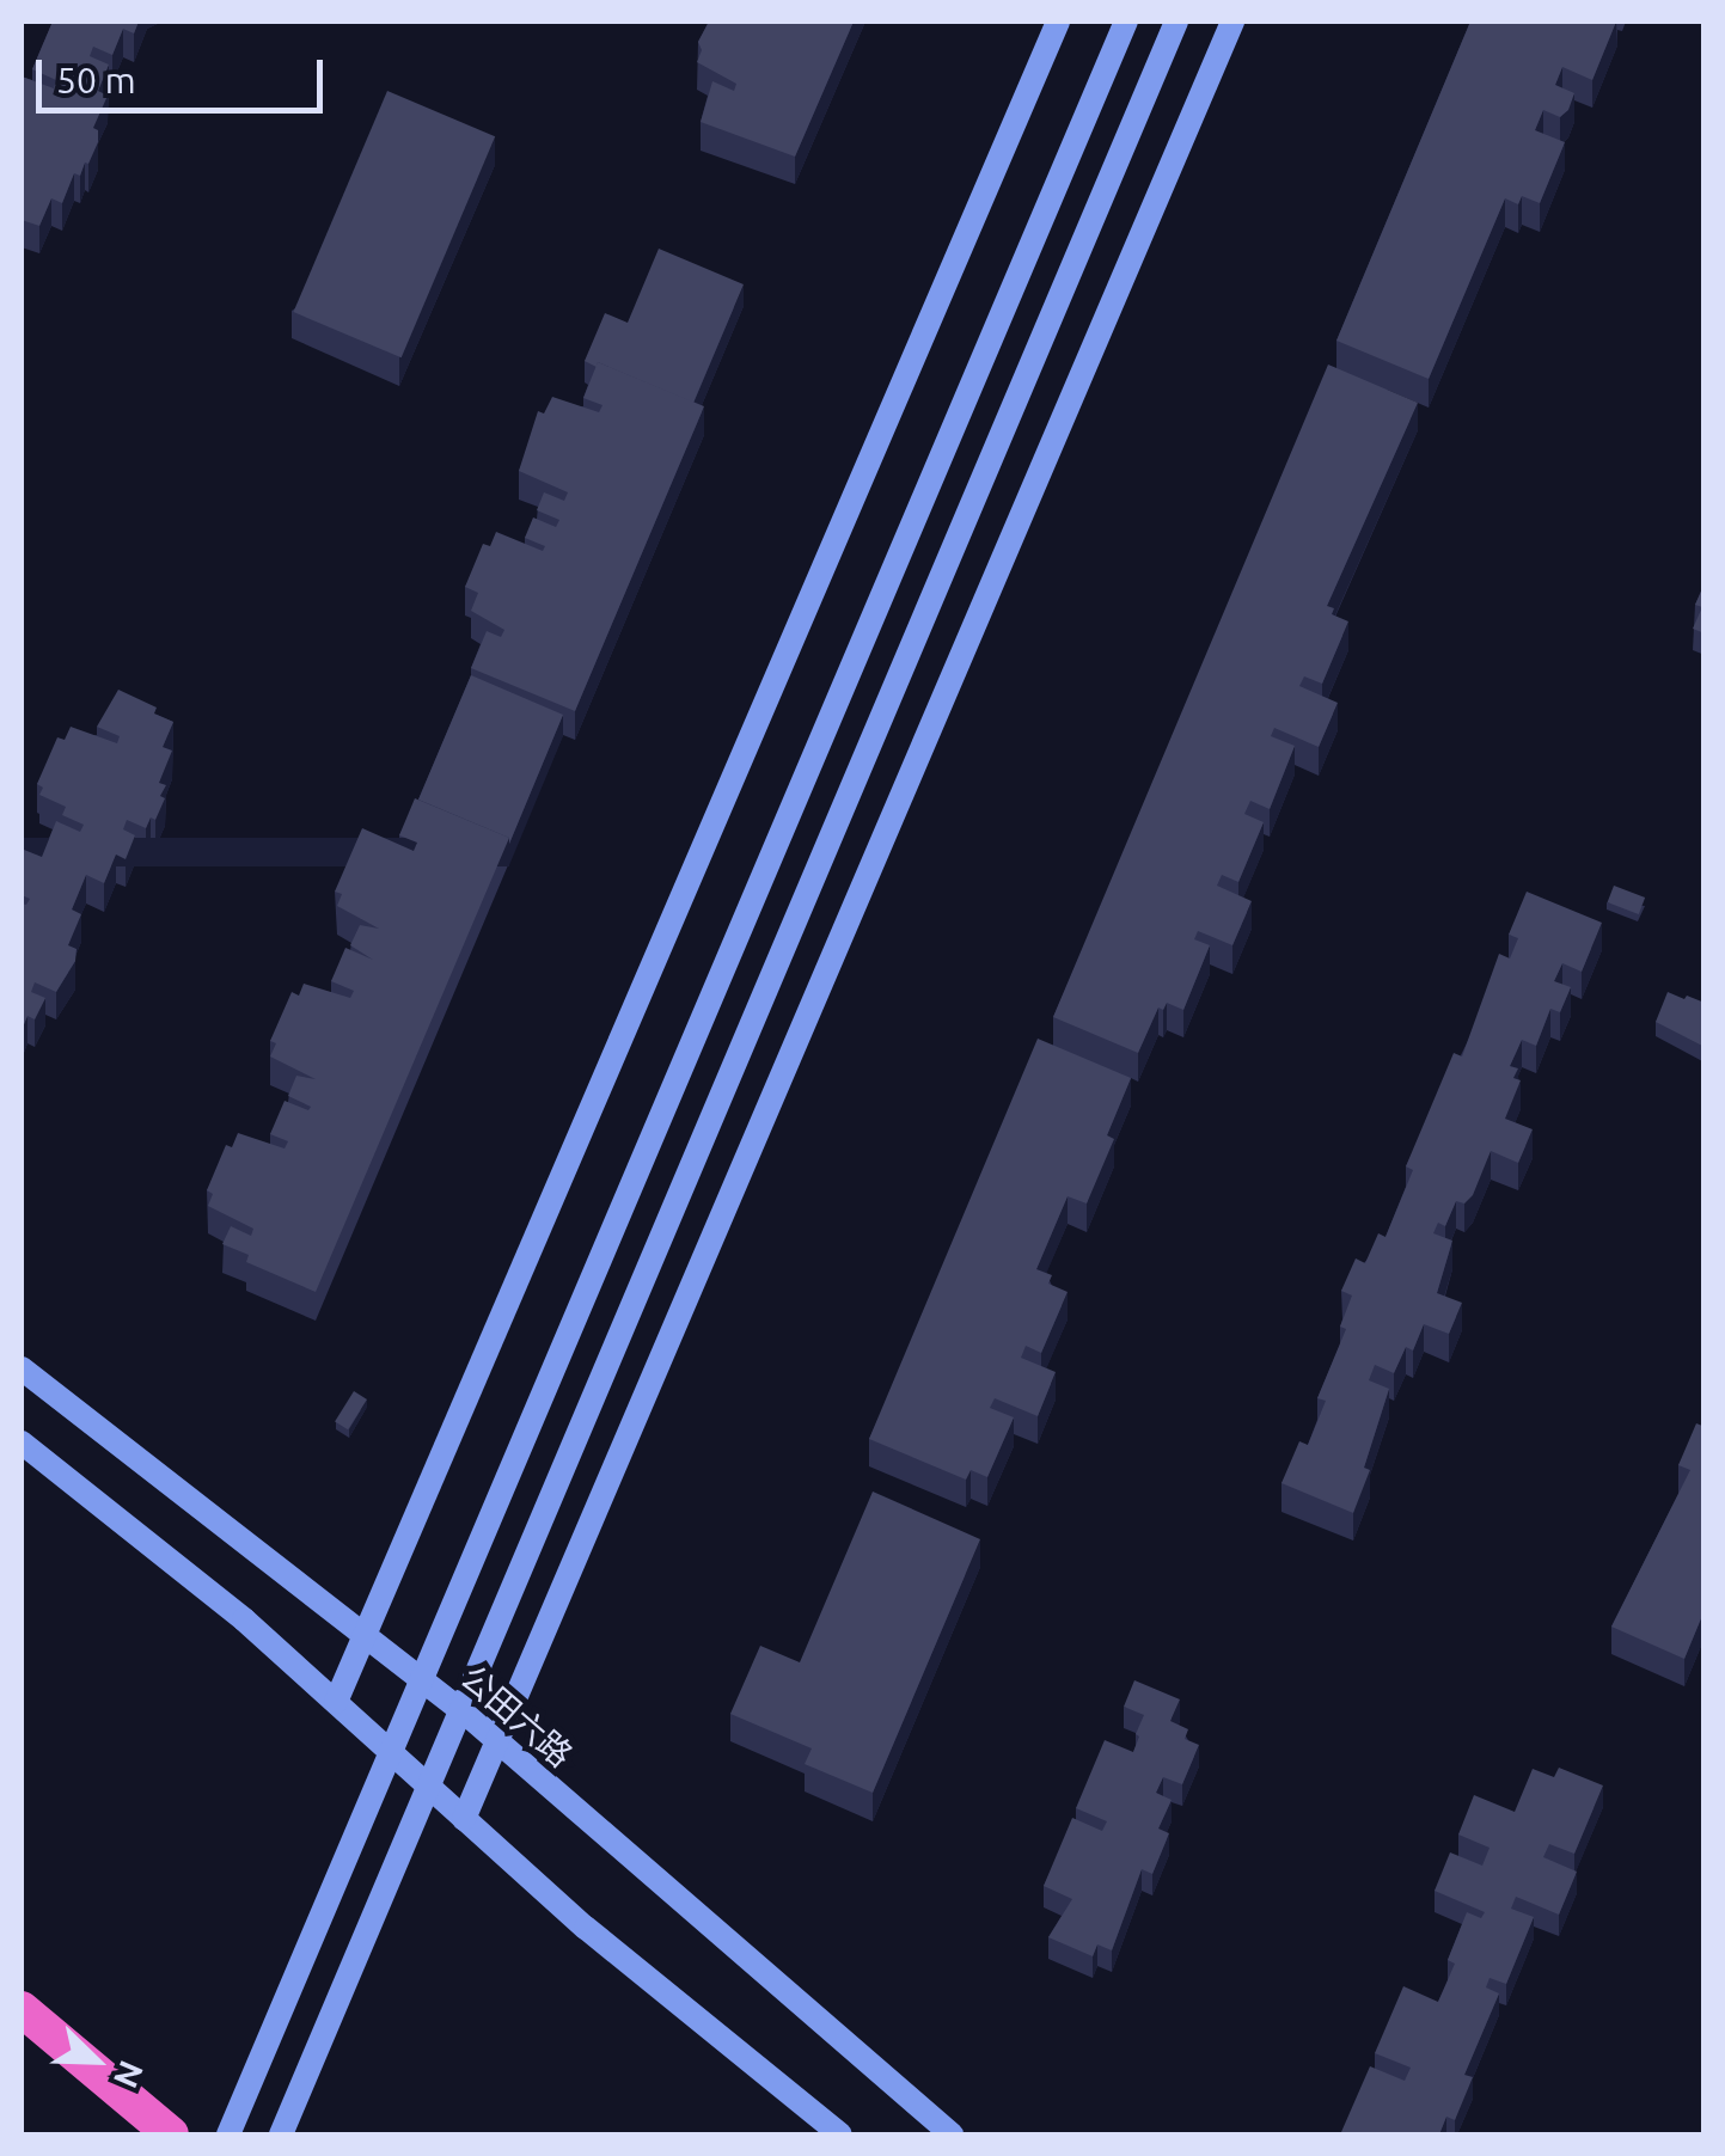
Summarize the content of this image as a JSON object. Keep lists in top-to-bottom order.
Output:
{
  "streets": {
    "street": ["公田六路"]
  },
  "scale_bar": "50 m",
  "north": "bottom right"
}
